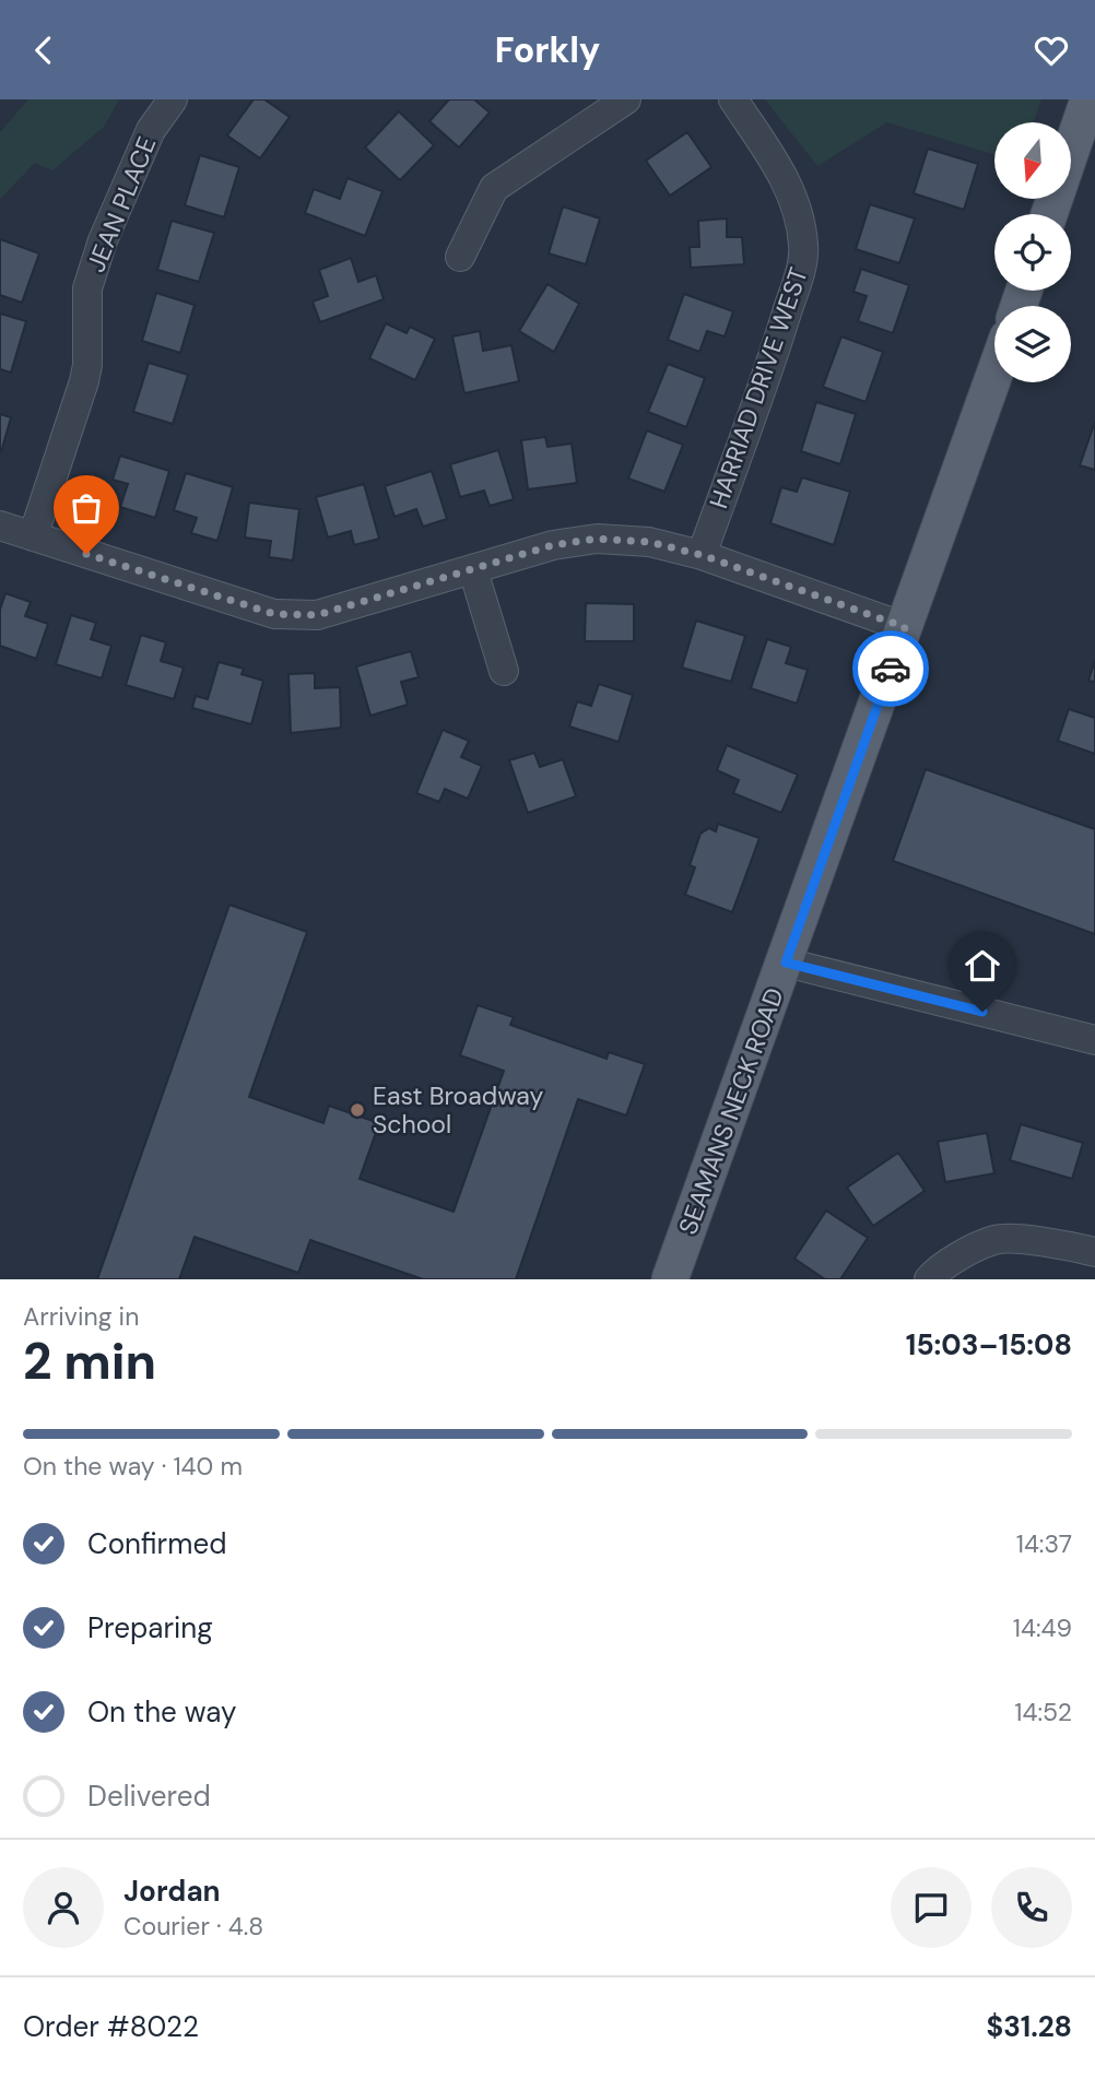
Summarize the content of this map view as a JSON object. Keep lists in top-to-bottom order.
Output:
{
  "streets": {
    "main road": ["SEAMANS NECK ROAD"],
    "street": ["JEAN PLACE", "HARRIAD DRIVE WEST"]
  },
  "places": ["East Broadway School"],
  "north": "bottom",
  "page": {
    "header": "Forkly",
    "heading": ["2 min", "Arriving in", "15:03–15:08"],
    "panel": [
      "Jordan",
      "Courier · 4.8",
      "Order #8022",
      "$31.28"
    ],
    "bar": "On the way · 140 m",
    "list": [
      ["Confirmed", "14:37"],
      ["Preparing", "14:49"],
      ["On the way", "14:52"],
      "Delivered"
    ]
  }
}
